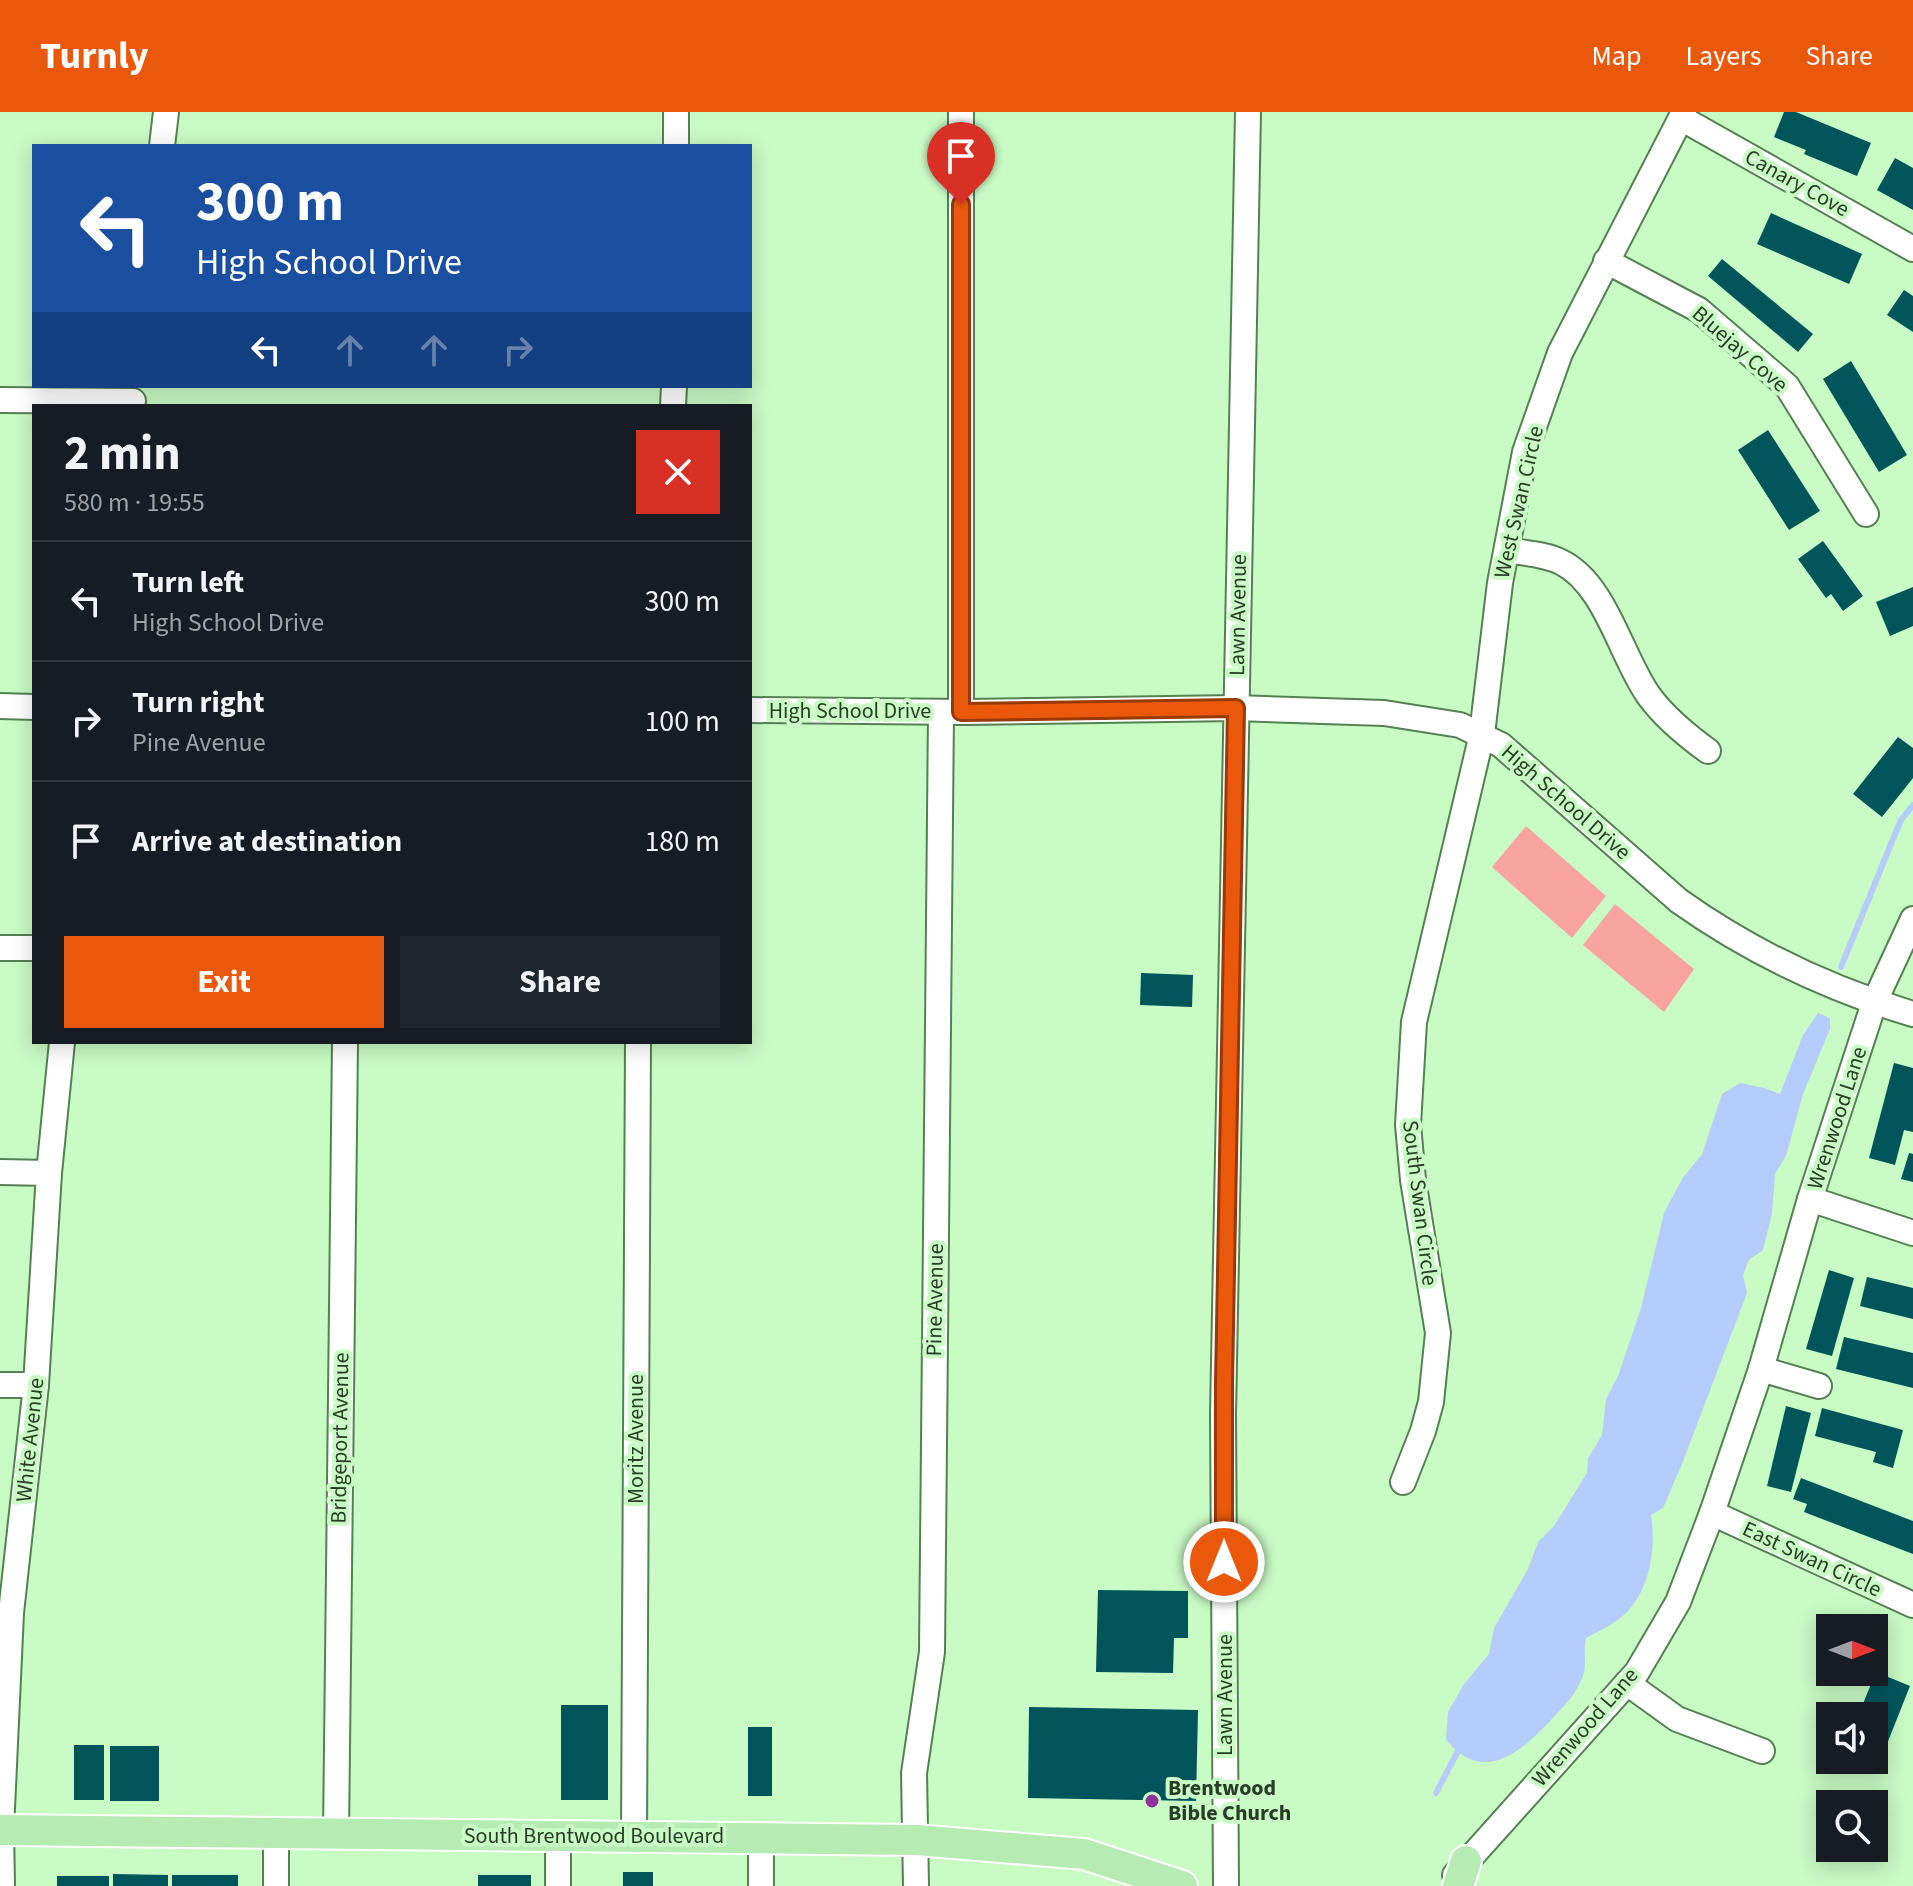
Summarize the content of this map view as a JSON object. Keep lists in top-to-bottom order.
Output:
{
  "streets": {
    "main road": ["South Brentwood Boulevard"],
    "street": [
      "Canary Cove",
      "Bluejay Cove",
      "West Swan Circle",
      "Lawn Avenue",
      "High School Drive",
      "Wrenwood Lane",
      "South Swan Circle",
      "Pine Avenue",
      "Bridgeport Avenue",
      "Moritz Avenue",
      "White Avenue",
      "East Swan Circle"
    ]
  },
  "crossings": [
    ["Canary Cove", "West Swan Circle"],
    ["Bluejay Cove", "West Swan Circle"],
    ["West Swan Circle", "High School Drive"],
    ["West Swan Circle", "South Swan Circle"],
    ["Lawn Avenue", "High School Drive"],
    ["High School Drive", "Wrenwood Lane"],
    ["High School Drive", "South Swan Circle"],
    ["High School Drive", "Pine Avenue"],
    ["Wrenwood Lane", "East Swan Circle"],
    ["Pine Avenue", "South Brentwood Boulevard"],
    ["Bridgeport Avenue", "South Brentwood Boulevard"],
    ["Moritz Avenue", "South Brentwood Boulevard"],
    ["White Avenue", "South Brentwood Boulevard"]
  ],
  "places": ["Brentwood Bible Church"],
  "north": "right",
  "page": {
    "header": "Turnly",
    "nav": ["Map", "Layers", "Share"],
    "turn": ["300 m", "High School Drive"],
    "heading": ["2 min", "580 m · 19:55"],
    "list": [
      {
        "name": "Turn left",
        "note": "High School Drive",
        "value": "300 m"
      },
      {
        "name": "Turn right",
        "note": "Pine Avenue",
        "value": "100 m"
      },
      {
        "name": "Arrive at destination",
        "value": "180 m"
      }
    ],
    "buttons": ["Exit", "Share"]
  }
}
